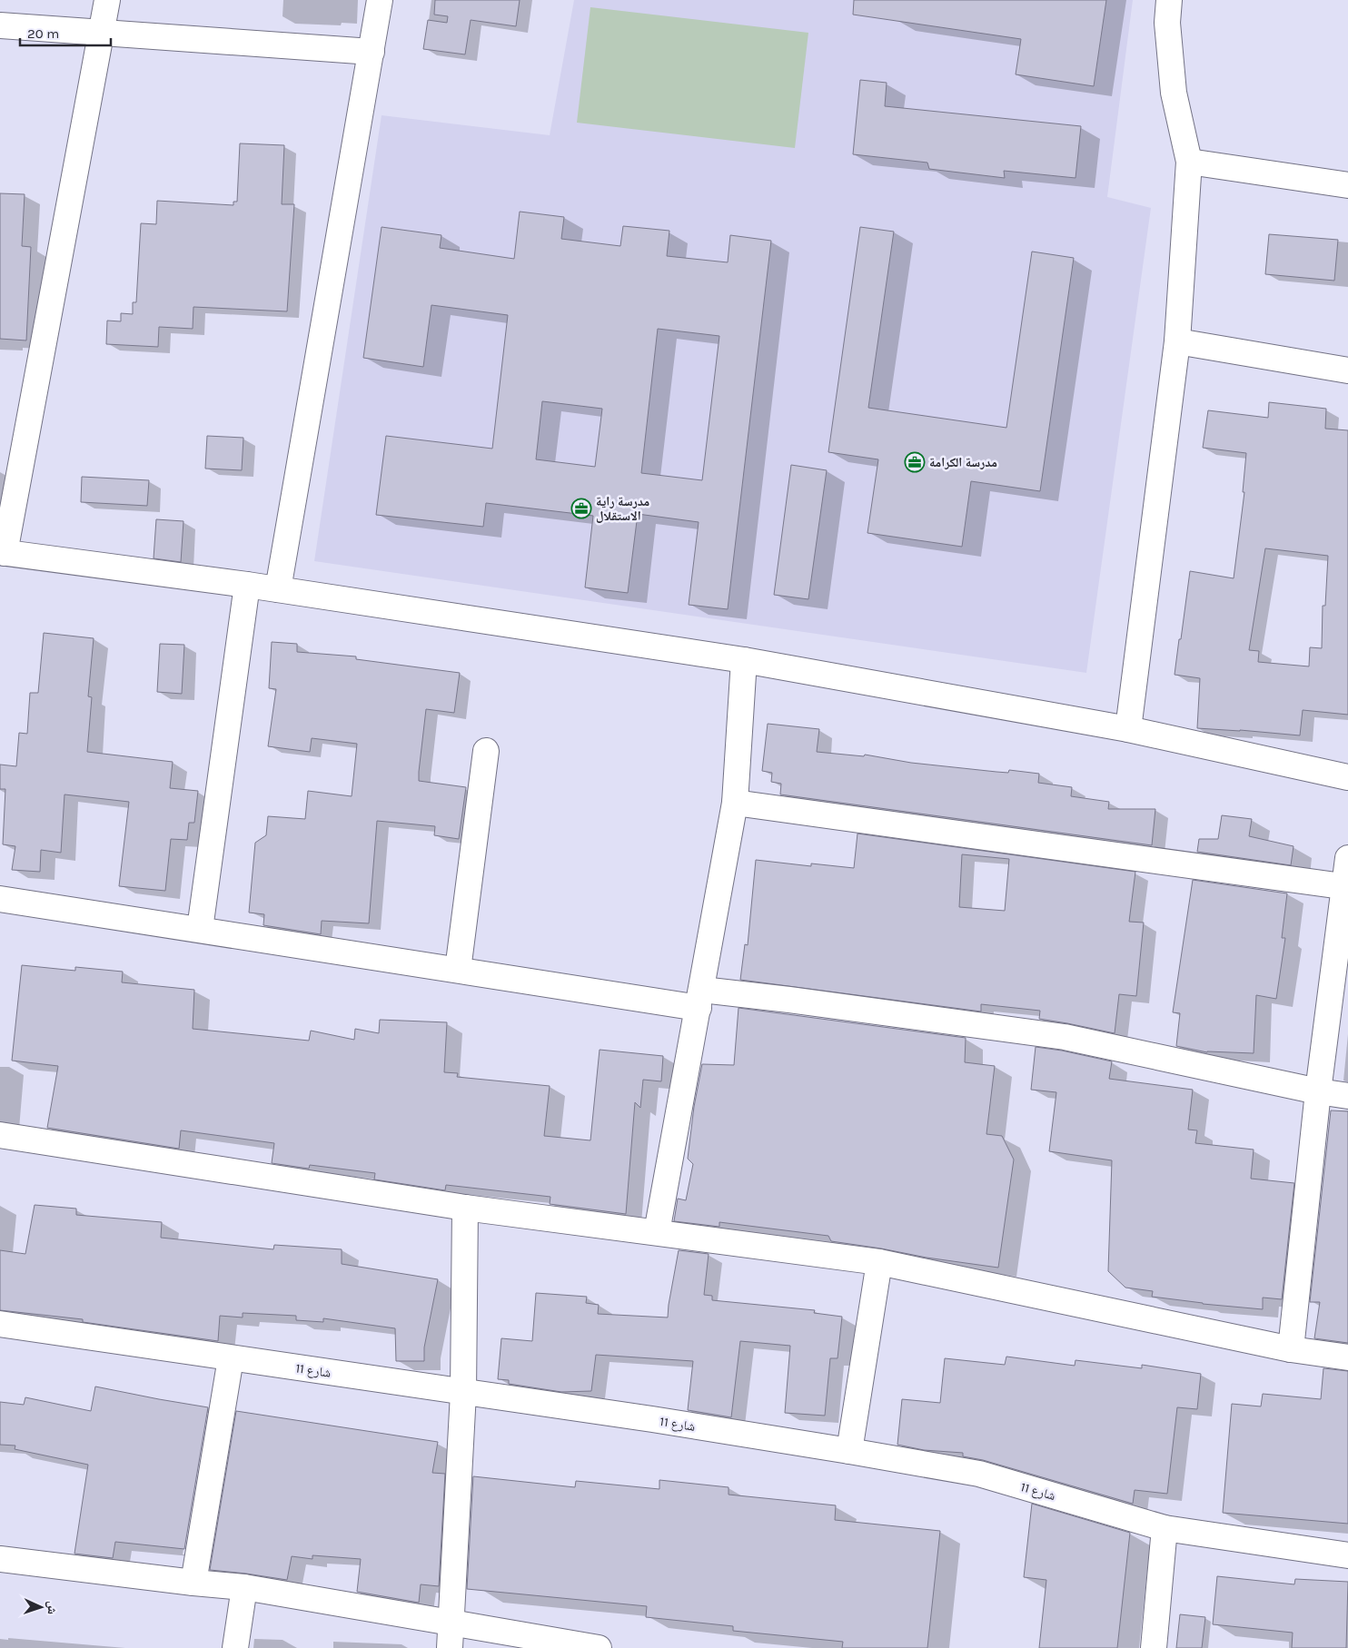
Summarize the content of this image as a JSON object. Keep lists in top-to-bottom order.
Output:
{
  "streets": {
    "street": ["شارع 11"]
  },
  "places": {
    "office": ["مدرسة الكرامة", "مدرسة راية الاستقلال"]
  },
  "scale_bar": "20 m",
  "north": "right"
}
